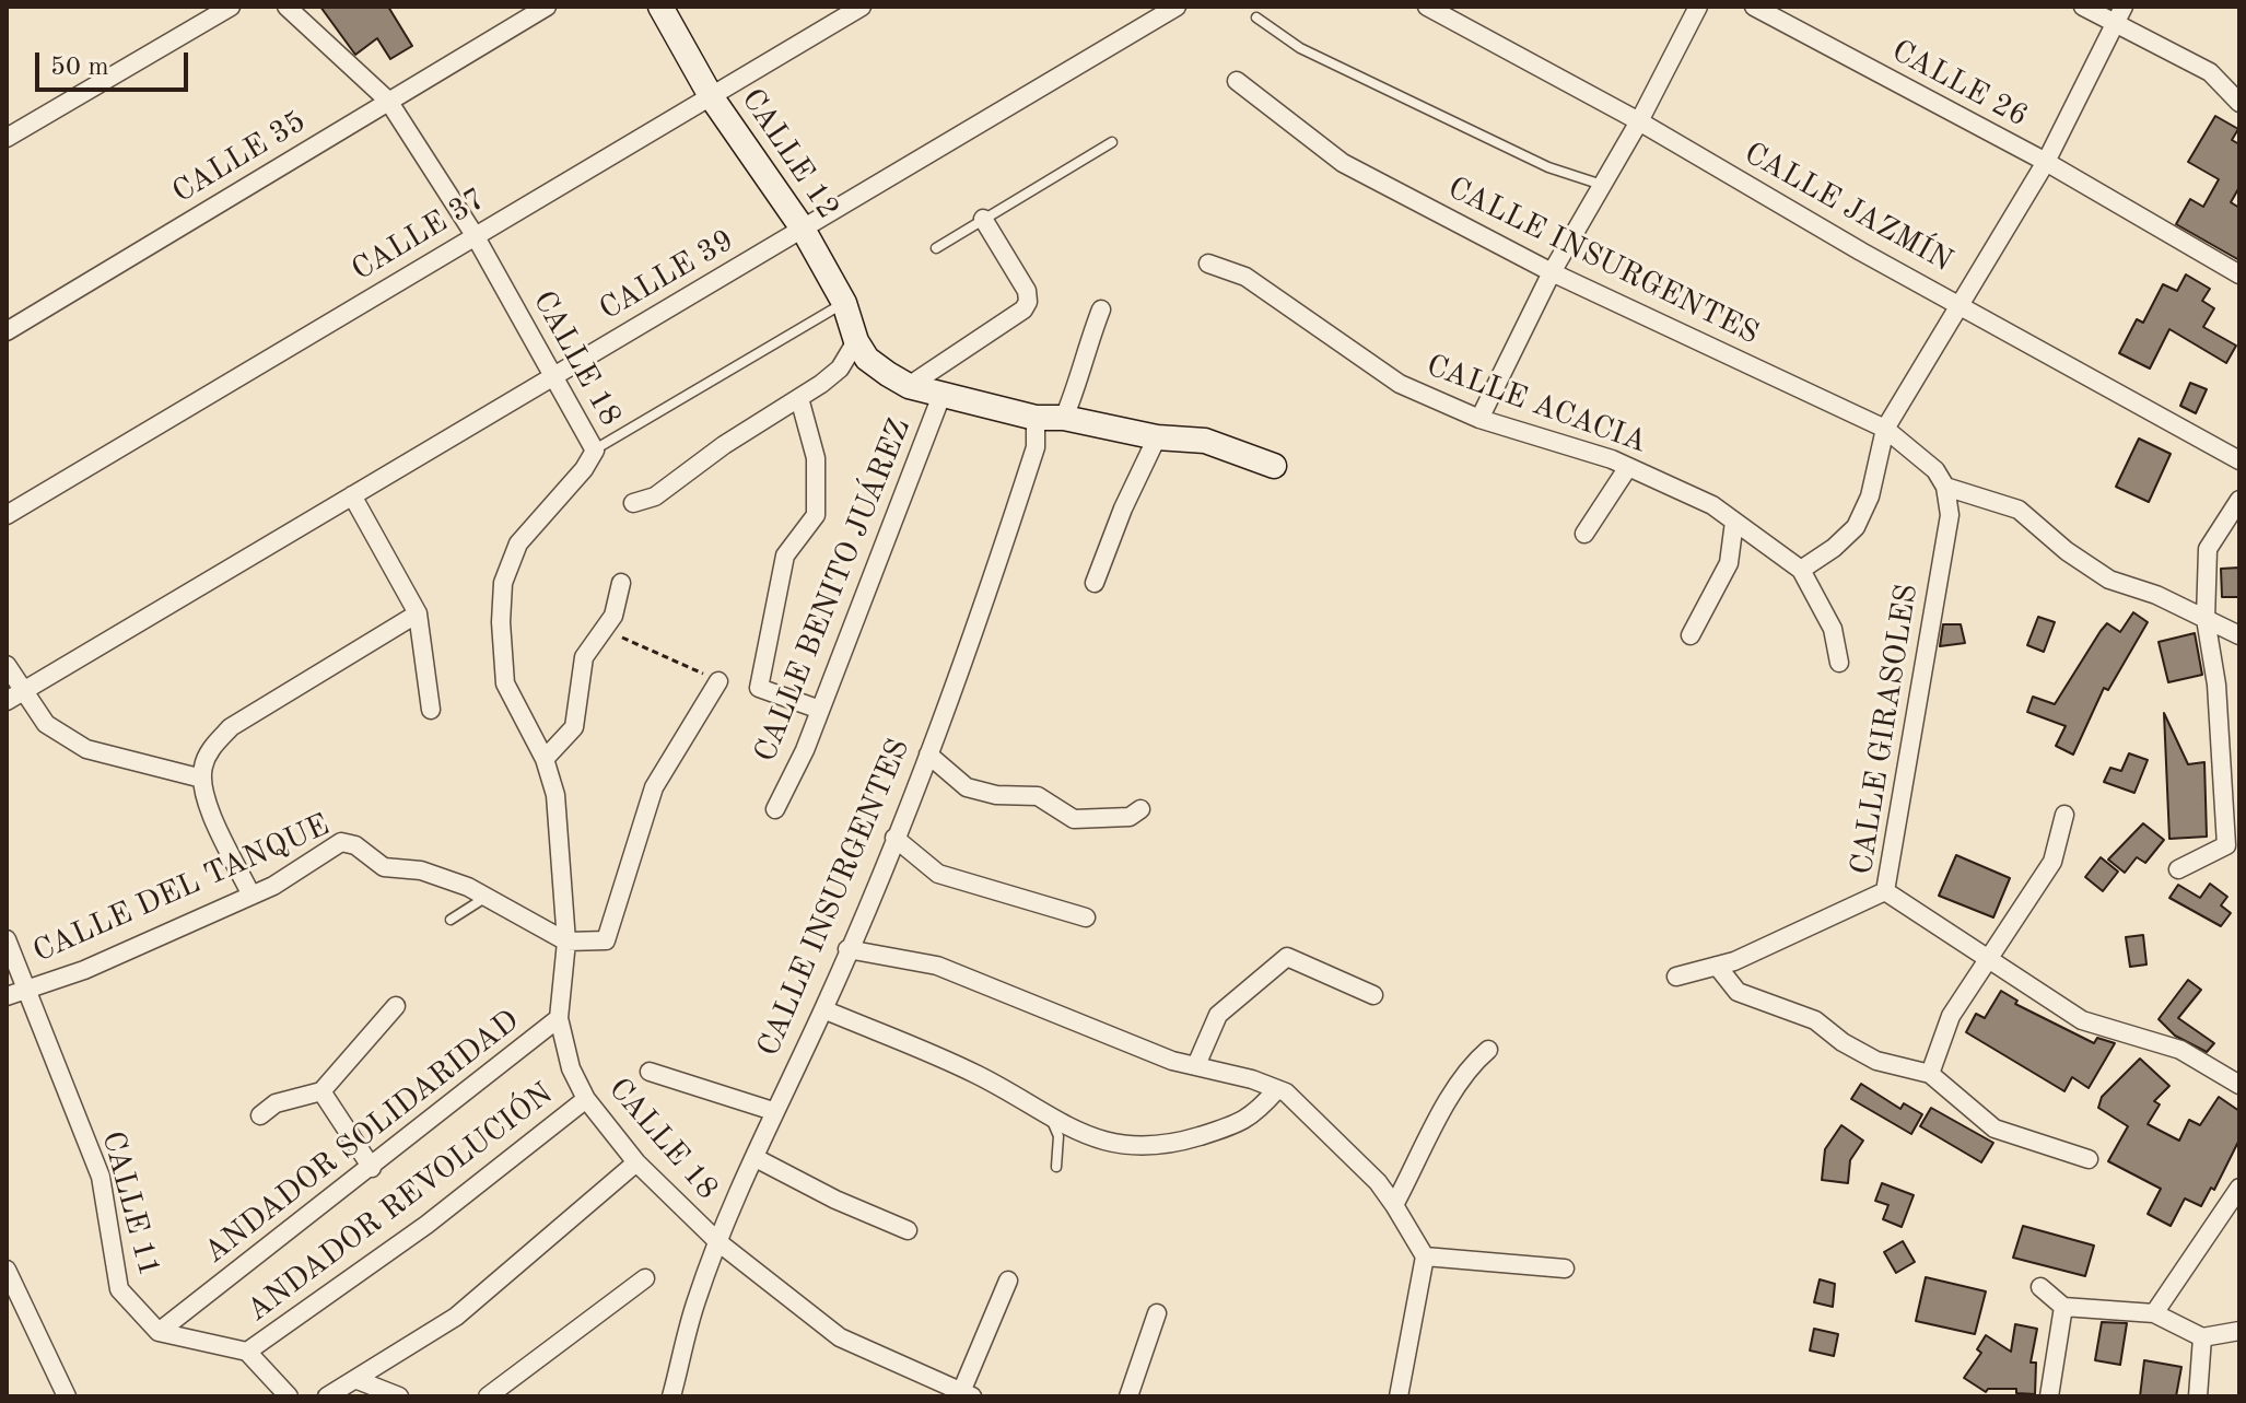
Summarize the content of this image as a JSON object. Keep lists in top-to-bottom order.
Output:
{
  "streets": {
    "street": [
      "CALLE 26",
      "CALLE 12",
      "CALLE 35",
      "CALLE JAZMÍN",
      "CALLE 37",
      "CALLE INSURGENTES",
      "CALLE 39",
      "CALLE 18",
      "CALLE ACACIA",
      "CALLE BENITO JUÁREZ",
      "CALLE GIRASOLES",
      "CALLE DEL TANQUE",
      "ANDADOR SOLIDARIDAD",
      "ANDADOR REVOLUCIÓN",
      "CALLE 11"
    ]
  },
  "crossings": [
    ["CALLE 12", "CALLE 37"],
    ["CALLE 12", "CALLE 39"],
    ["CALLE 35", "CALLE 18"],
    ["CALLE 37", "CALLE 18"],
    ["CALLE INSURGENTES", "CALLE 18"],
    ["CALLE INSURGENTES", "CALLE GIRASOLES"],
    ["CALLE 39", "CALLE 18"],
    ["CALLE 18", "CALLE DEL TANQUE"],
    ["CALLE 18", "ANDADOR SOLIDARIDAD"],
    ["CALLE 18", "ANDADOR REVOLUCIÓN"],
    ["CALLE DEL TANQUE", "CALLE 11"],
    ["ANDADOR SOLIDARIDAD", "CALLE 11"]
  ],
  "scale_bar": "50 m"
}
